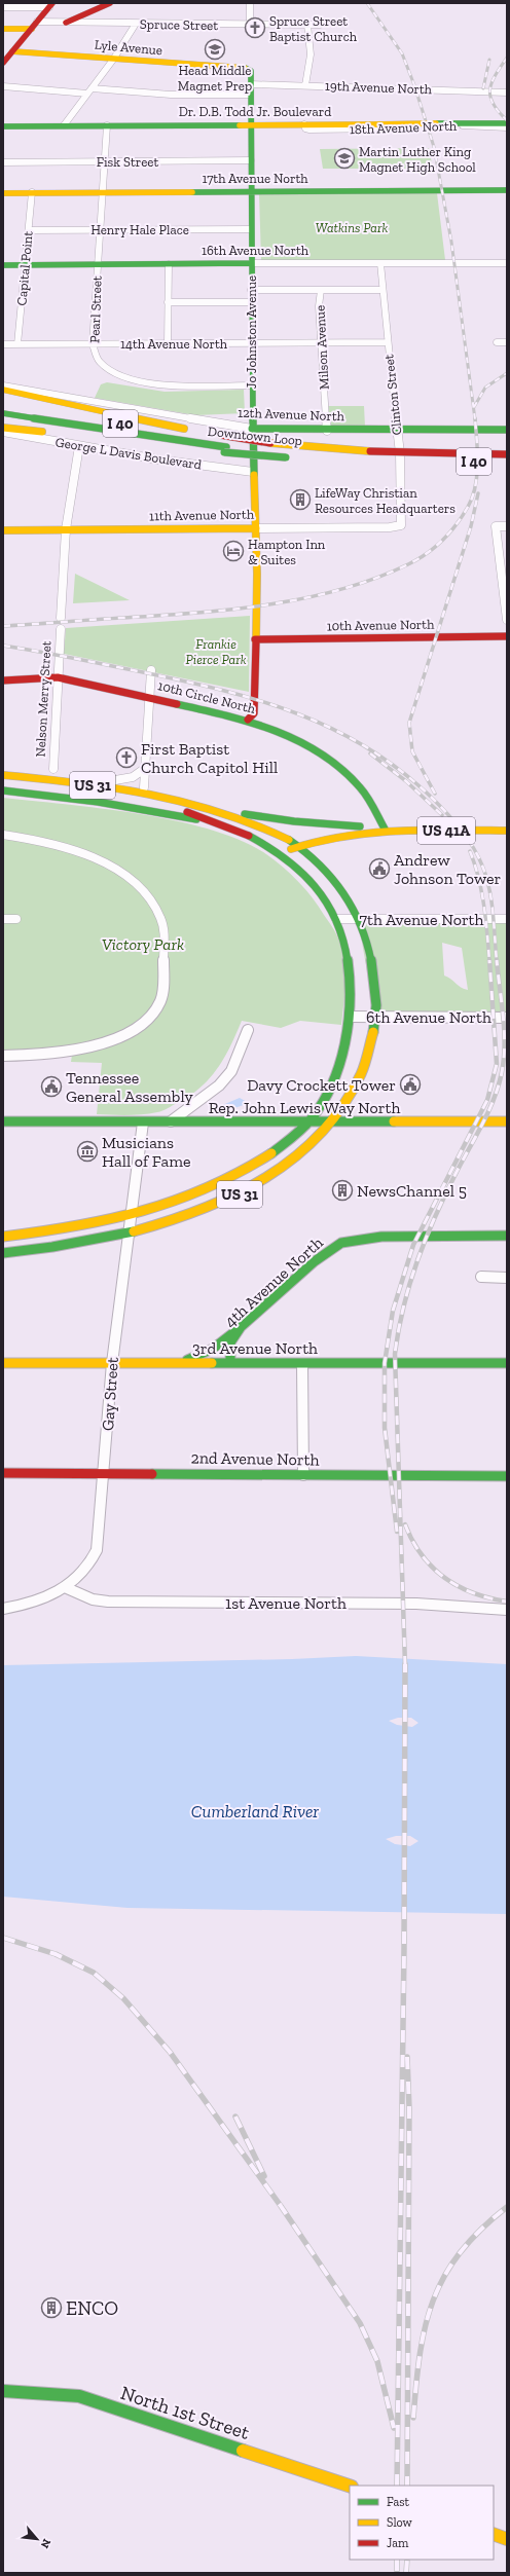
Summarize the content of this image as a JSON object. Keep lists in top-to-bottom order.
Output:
{
  "streets": {
    "main road": [
      "Lyle Avenue",
      "Dr. D.B. Todd Jr. Boulevard",
      "17th Avenue North",
      "16th Avenue North",
      "Jo Johnston Avenue",
      "12th Avenue North",
      "I 40",
      "Downtown Loop",
      "11th Avenue North",
      "10th Avenue North",
      "10th Circle North",
      "Nelson Merry Street",
      "US 31",
      "US 41A",
      "Rep. John Lewis Way North",
      "4th Avenue North",
      "3rd Avenue North",
      "2nd Avenue North",
      "North 1st Street"
    ],
    "street": [
      "Spruce Street",
      "19th Avenue North",
      "18th Avenue North",
      "Fisk Street",
      "Henry Hale Place",
      "Capital Point",
      "Pearl Street",
      "14th Avenue North",
      "Milson Avenue",
      "Clinton Street",
      "George L Davis Boulevard",
      "7th Avenue North",
      "6th Avenue North",
      "Gay Street",
      "1st Avenue North"
    ]
  },
  "crossings": [
    ["Lyle Avenue", "Jo Johnston Avenue"],
    ["19th Avenue North", "Jo Johnston Avenue"],
    ["Dr. D.B. Todd Jr. Boulevard", "18th Avenue North"],
    ["Dr. D.B. Todd Jr. Boulevard", "Pearl Street"],
    ["Dr. D.B. Todd Jr. Boulevard", "Jo Johnston Avenue"],
    ["Fisk Street", "Pearl Street"],
    ["Fisk Street", "Jo Johnston Avenue"],
    ["17th Avenue North", "Capital Point"],
    ["17th Avenue North", "Pearl Street"],
    ["17th Avenue North", "Jo Johnston Avenue"],
    ["Henry Hale Place", "Capital Point"],
    ["Henry Hale Place", "Pearl Street"],
    ["Henry Hale Place", "Jo Johnston Avenue"],
    ["16th Avenue North", "Capital Point"],
    ["16th Avenue North", "Pearl Street"],
    ["16th Avenue North", "Jo Johnston Avenue"],
    ["16th Avenue North", "Clinton Street"],
    ["Capital Point", "14th Avenue North"],
    ["Pearl Street", "Jo Johnston Avenue"],
    ["Pearl Street", "14th Avenue North"],
    ["Jo Johnston Avenue", "14th Avenue North"],
    ["Jo Johnston Avenue", "12th Avenue North"],
    ["Jo Johnston Avenue", "George L Davis Boulevard"],
    ["Jo Johnston Avenue", "11th Avenue North"],
    ["Jo Johnston Avenue", "10th Avenue North"],
    ["Jo Johnston Avenue", "10th Circle North"],
    ["14th Avenue North", "Milson Avenue"],
    ["14th Avenue North", "Clinton Street"],
    ["Milson Avenue", "12th Avenue North"],
    ["Clinton Street", "12th Avenue North"],
    ["Clinton Street", "11th Avenue North"],
    ["George L Davis Boulevard", "Nelson Merry Street"],
    ["11th Avenue North", "Nelson Merry Street"],
    ["10th Circle North", "Nelson Merry Street"],
    ["10th Circle North", "US 41A"],
    ["Nelson Merry Street", "US 31"],
    ["US 31", "US 41A"],
    ["US 31", "7th Avenue North"],
    ["US 31", "6th Avenue North"],
    ["US 31", "Rep. John Lewis Way North"],
    ["US 31", "Gay Street"],
    ["Rep. John Lewis Way North", "Gay Street"],
    ["4th Avenue North", "3rd Avenue North"],
    ["3rd Avenue North", "Gay Street"],
    ["Gay Street", "2nd Avenue North"],
    ["Gay Street", "1st Avenue North"]
  ],
  "water": ["Cumberland River"],
  "parks": ["Watkins Park", "Frankie Pierce Park", "Victory Park"],
  "places": {
    "church": ["Spruce Street Baptist Church", "First Baptist Church Capitol Hill"],
    "school or university": ["Head Middle Magnet Prep", "Martin Luther King Magnet High School"],
    "building": ["LifeWay Christian Resources Headquarters", "NewsChannel 5", "ENCO"],
    "hotel": ["Hampton Inn & Suites"],
    "public building": ["Andrew Johnson Tower", "Davy Crockett Tower", "Tennessee General Assembly"],
    "museum": ["Musicians Hall of Fame"]
  },
  "legend": ["Fast", "Slow", "Jam"],
  "north": "bottom right"
}
